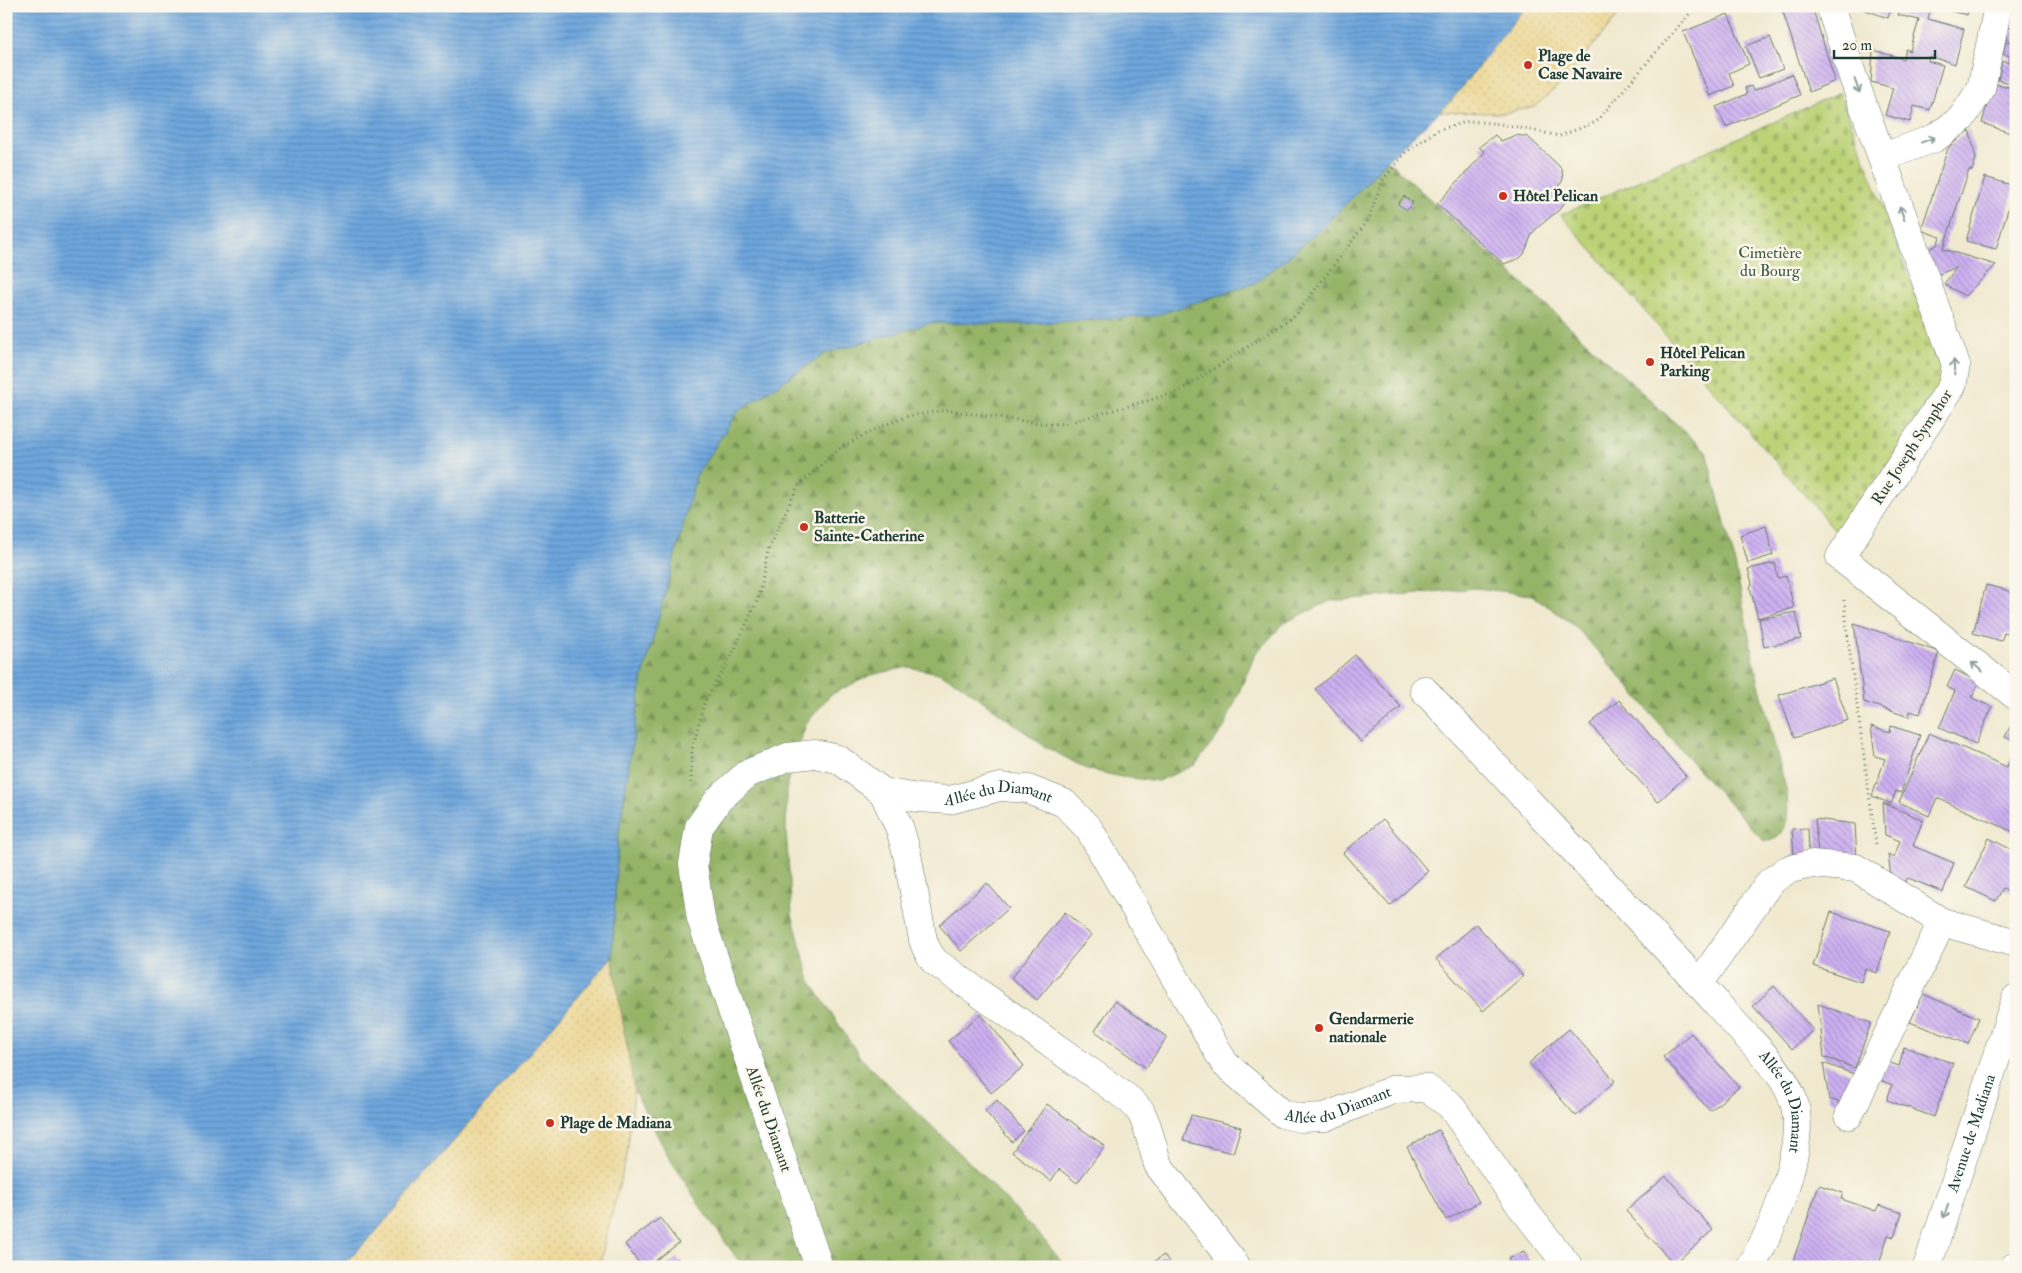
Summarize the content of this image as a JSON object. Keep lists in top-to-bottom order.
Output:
{
  "streets": {
    "street": ["Rue Joseph Symphor", "Allée du Diamant", "Avenue de Madiana"]
  },
  "parks": ["Cimetière du Bourg"],
  "places": [
    "Plage de Case Navaire",
    "Hôtel Pelican",
    "Hôtel Pelican Parking",
    "Batterie Sainte-Catherine",
    "Gendarmerie nationale",
    "Plage de Madiana"
  ],
  "scale_bar": "20 m"
}
